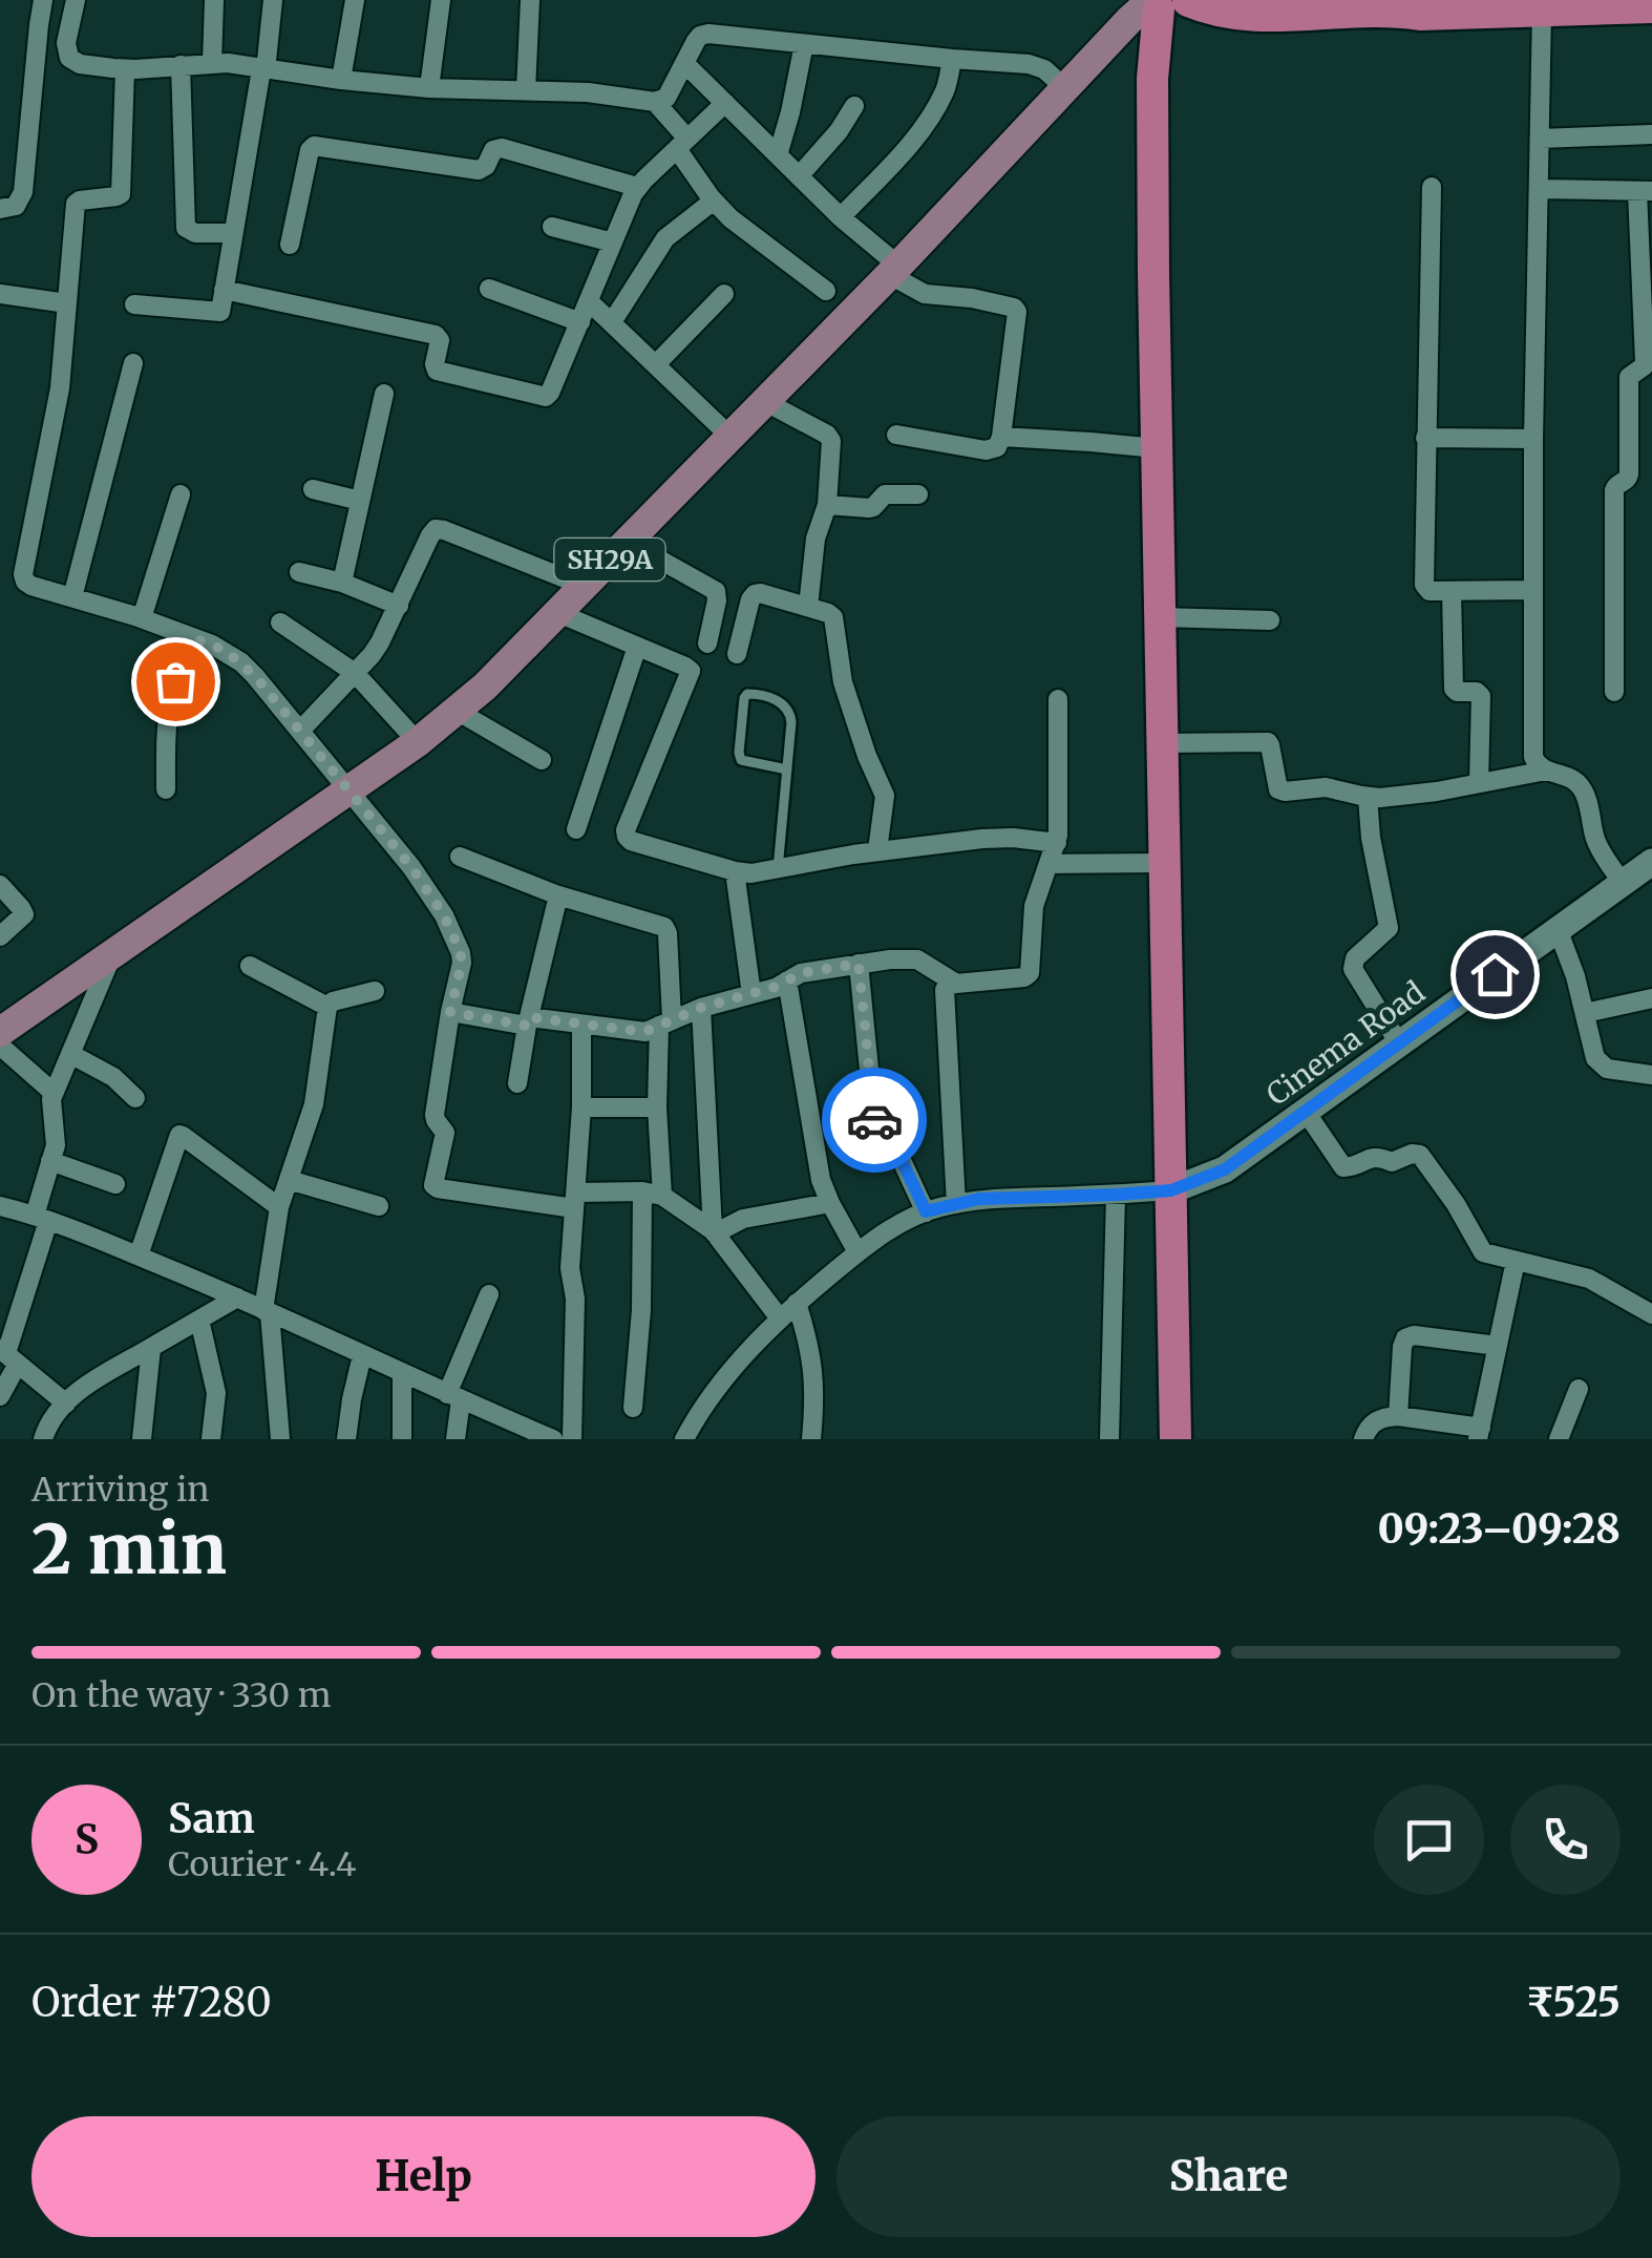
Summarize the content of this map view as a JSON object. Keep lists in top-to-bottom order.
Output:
{
  "streets": {
    "main road": ["SH29A"],
    "street": ["Cinema Road"]
  },
  "page": {
    "heading": ["2 min", "Arriving in", "09:23–09:28"],
    "panel": [
      "Sam",
      "Courier · 4.4",
      "Order #7280",
      "₹525"
    ],
    "bar": "On the way · 330 m",
    "round": "S",
    "buttons": ["Help", "Share"]
  }
}
